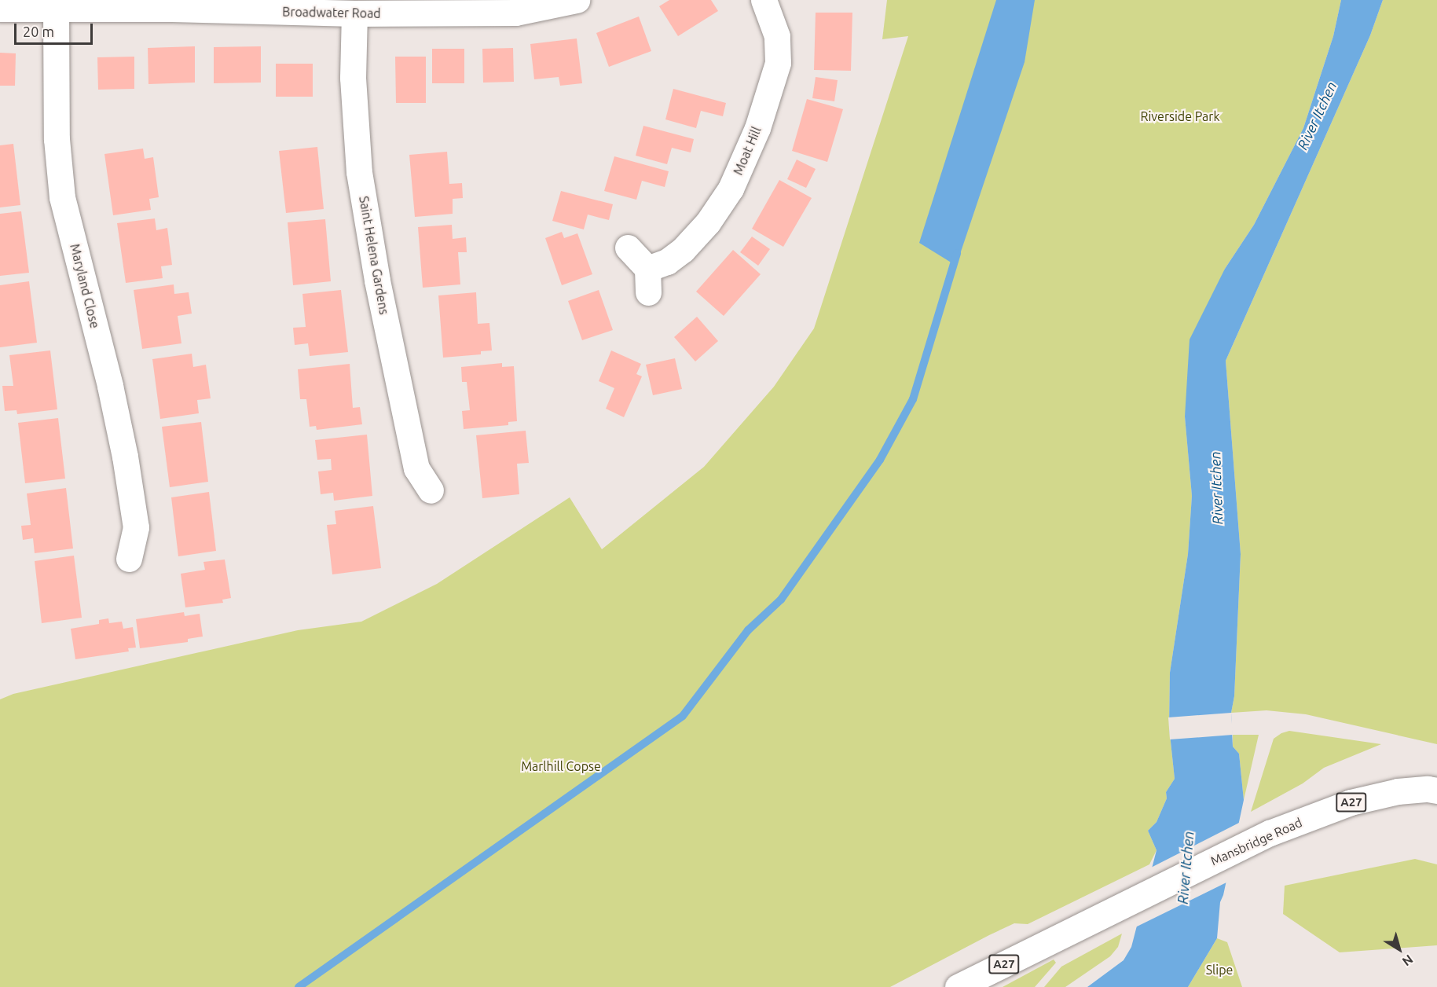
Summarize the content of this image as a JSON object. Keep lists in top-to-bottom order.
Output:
{
  "streets": {
    "street": [
      "Broadwater Road",
      "Moat Hill",
      "Saint Helena Gardens",
      "Maryland Close",
      "A27",
      "Mansbridge Road"
    ]
  },
  "crossings": [
    ["Broadwater Road", "Saint Helena Gardens"],
    ["Broadwater Road", "Maryland Close"]
  ],
  "water": ["River Itchen"],
  "parks": ["Riverside Park", "Marlhill Copse", "Slipe"],
  "scale_bar": "20 m",
  "north": "bottom right"
}
